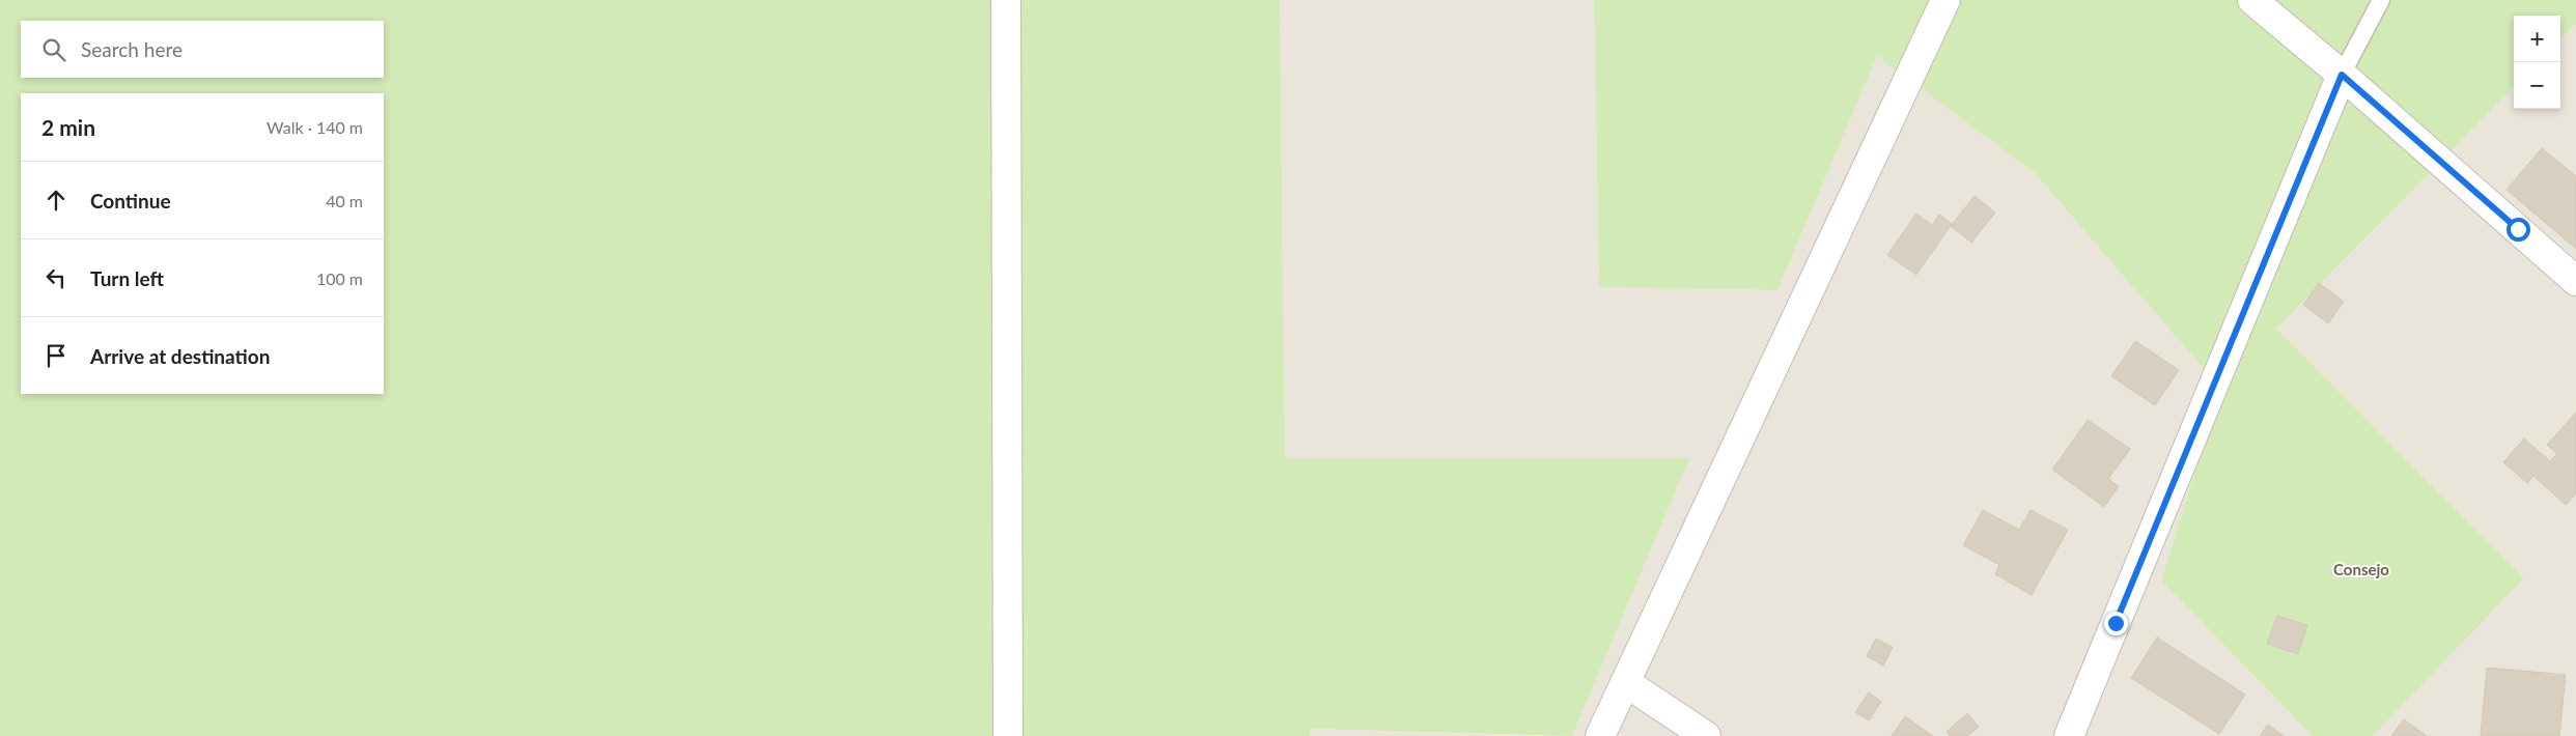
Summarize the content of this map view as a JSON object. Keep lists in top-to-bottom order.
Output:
{
  "districts": ["Consejo"],
  "page": {
    "map_buttons": ["+", "−"],
    "search": "Search here",
    "heading": ["2 min", "Walk · 140 m"],
    "list": [
      ["Continue", "40 m"],
      ["Turn left", "100 m"],
      "Arrive at destination"
    ]
  }
}
